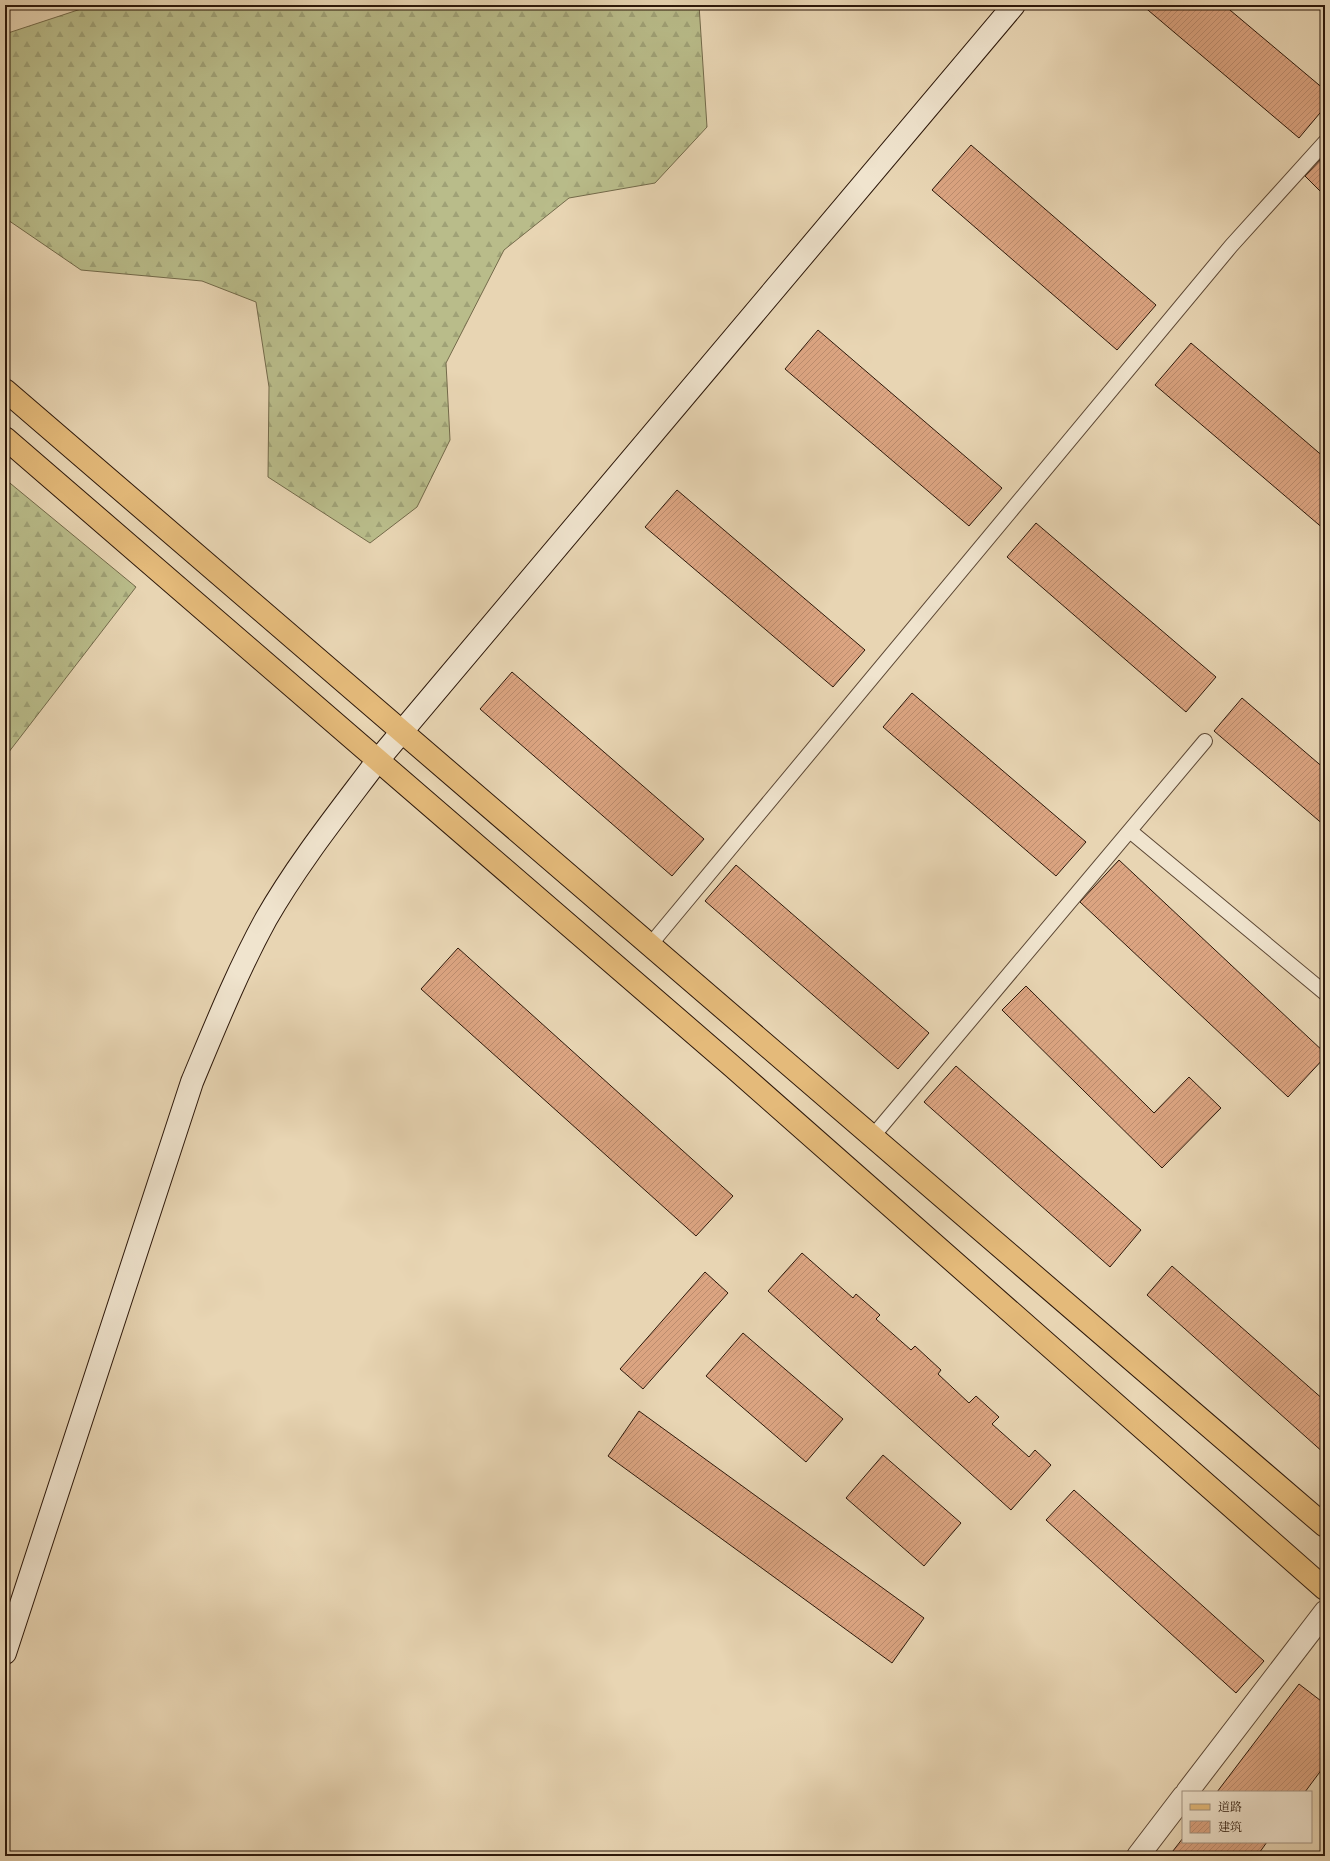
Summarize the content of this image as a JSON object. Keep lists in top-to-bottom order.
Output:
{
  "legend": ["道路", "建筑"]
}
